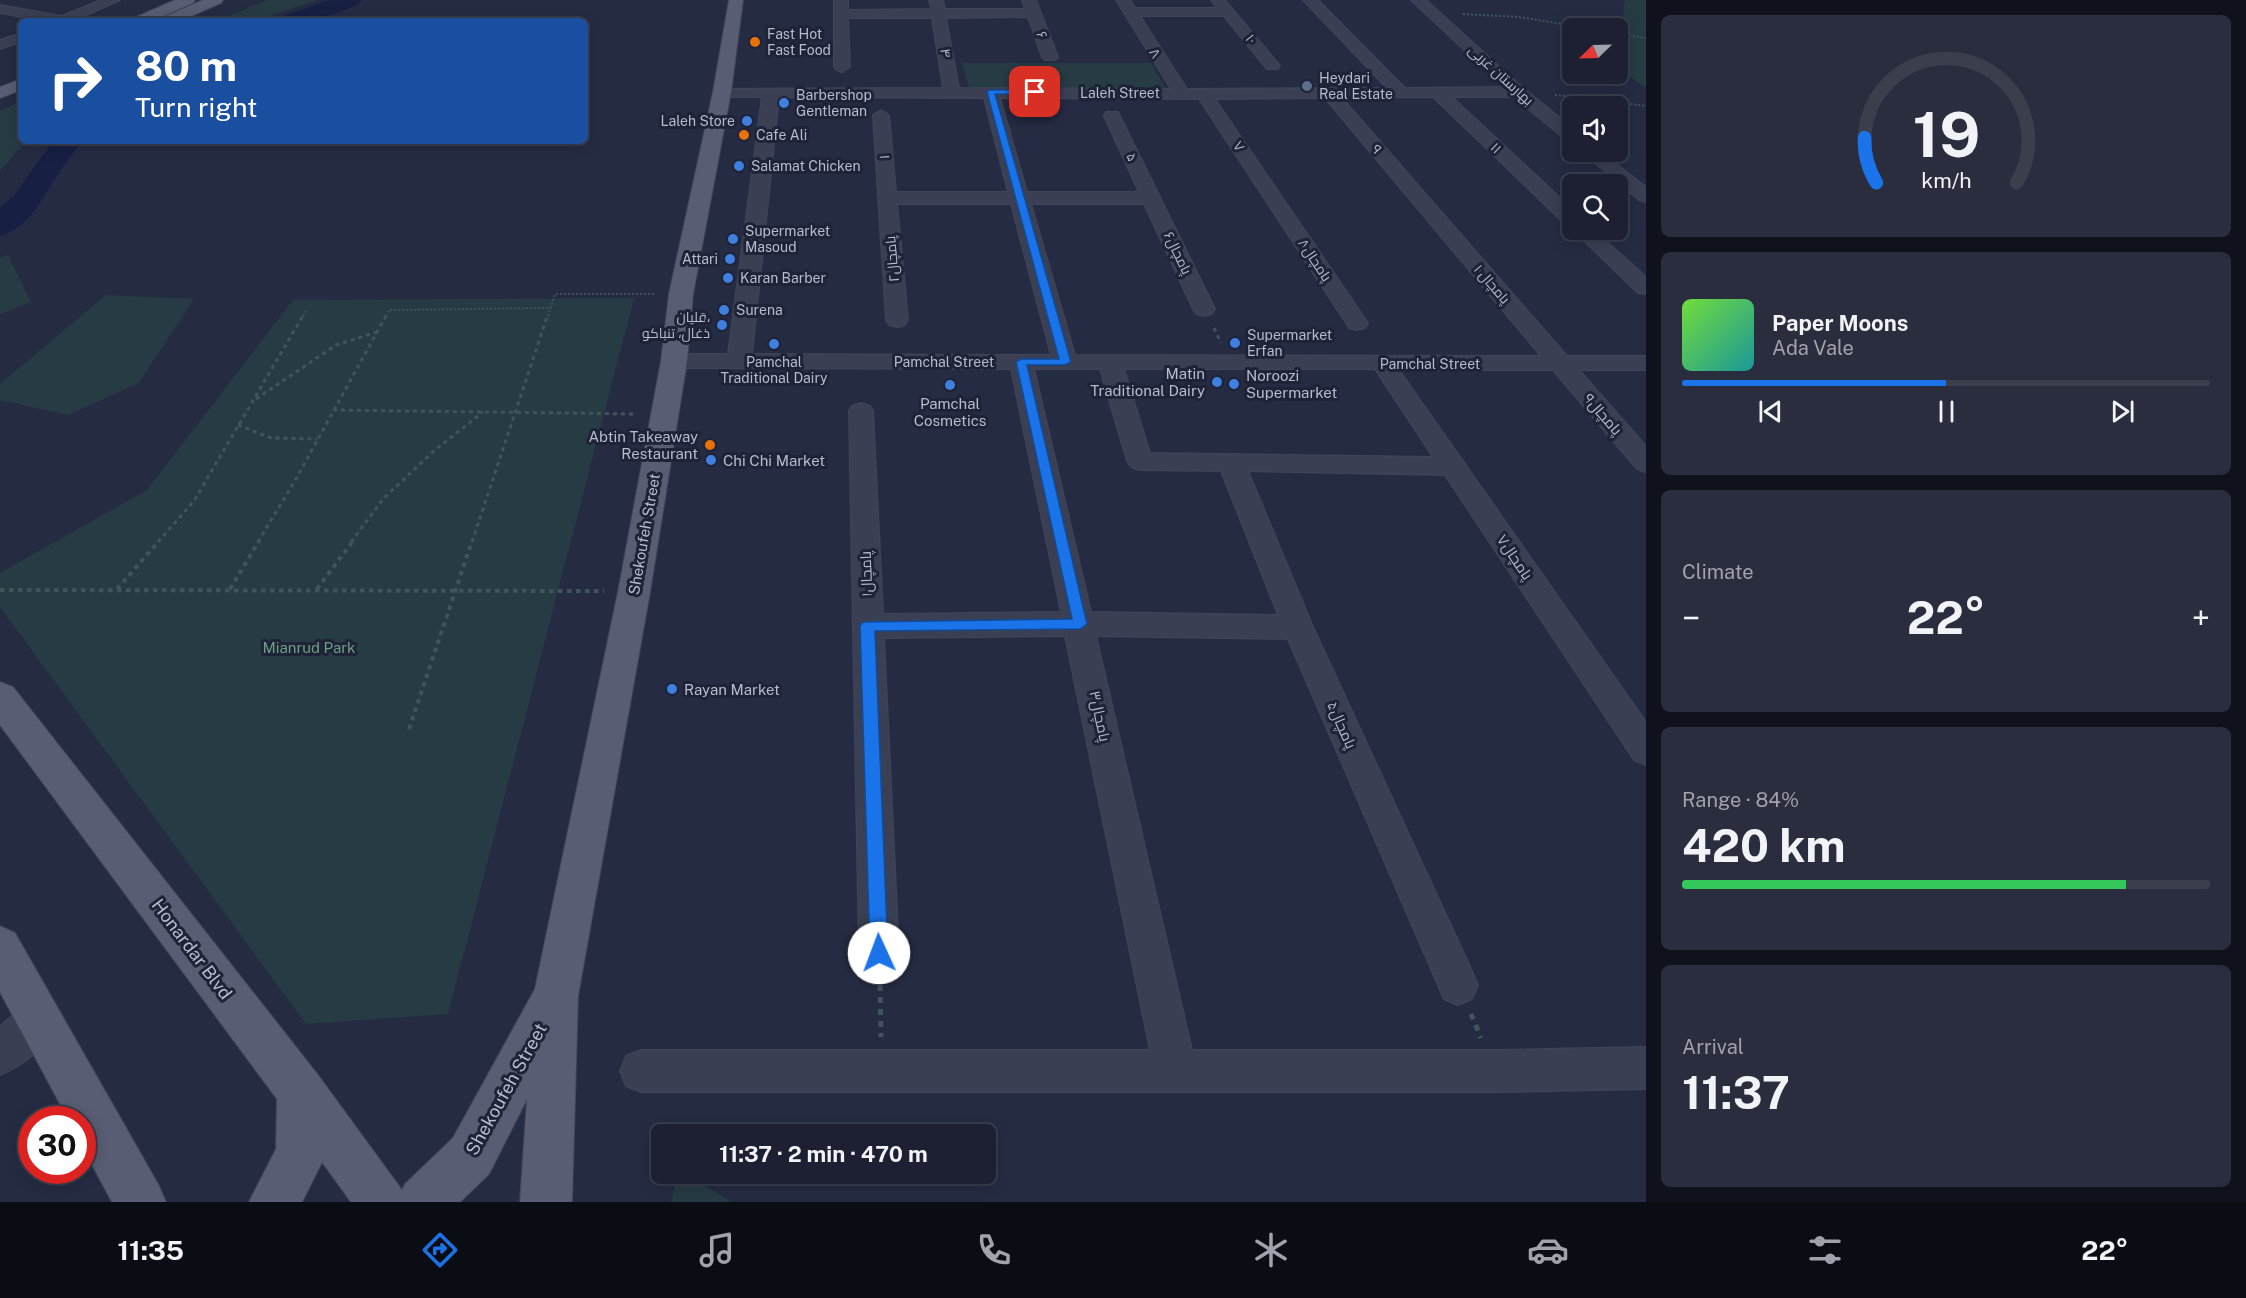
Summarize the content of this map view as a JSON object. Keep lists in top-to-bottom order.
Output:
{
  "streets": {
    "main road": ["Shekoufeh Street", "Honardar Blvd"],
    "street": [
      "۶",
      "۱۰",
      "۴",
      "۸",
      "بهارستان غربی",
      "Laleh Street",
      "۷",
      "۱۱",
      "۹",
      "۱",
      "۵",
      "پامچال۶",
      "پامچال۲",
      "پامچال۸",
      "پامچال۱۰",
      "Pamchal Street",
      "پامچال۹",
      "پامچال۷",
      "پامچال۱",
      "پامچال۳",
      "پامچال۵"
    ]
  },
  "crossings": [
    ["۴", "Laleh Street"],
    ["۸", "Laleh Street"],
    ["بهارستان غربی", "Laleh Street"],
    ["Laleh Street", "۷"],
    ["Laleh Street", "۱۱"],
    ["Laleh Street", "۹"],
    ["Laleh Street", "Shekoufeh Street"],
    ["۷", "پامچال۸"],
    ["۹", "پامچال۱۰"],
    ["۱", "پامچال۲"],
    ["۵", "پامچال۶"],
    ["پامچال۱۰", "Pamchal Street"],
    ["پامچال۱۰", "پامچال۹"],
    ["Pamchal Street", "پامچال۹"],
    ["Pamchal Street", "Shekoufeh Street"],
    ["Pamchal Street", "پامچال۷"],
    ["Pamchal Street", "پامچال۳"]
  ],
  "parks": ["Mianrud Park"],
  "places": [
    "Fast Hot Fast Food",
    "Heydari Real Estate",
    "Barbershop Gentleman",
    "Laleh Store",
    "Cafe Ali",
    "Salamat Chicken",
    "Supermarket Masoud",
    "Attari",
    "Karan Barber",
    "Surena",
    "قلیان، ذغال، تنباکو",
    "Supermarket Erfan",
    "Pamchal Traditional Dairy",
    "Matin Traditional Dairy",
    "Noroozi Supermarket",
    "Pamchal Cosmetics",
    "Abtin Takeaway Restaurant",
    "Chi Chi Market",
    "Rayan Market"
  ],
  "north": "bottom left",
  "page": {
    "turn": ["80 m", "Turn right"],
    "song": ["Paper Moons", "Ada Vale"],
    "tile": [
      "Climate",
      ["Range · 84%", "420 km"],
      ["Arrival", "11:37"]
    ],
    "heat": ["−", "22°", "+"],
    "limit": "30",
    "trip": "11:37 · 2 min · 470 m",
    "tabs": ["11:35", "22°"],
    "gauge": ["19", "km/h"]
  }
}
